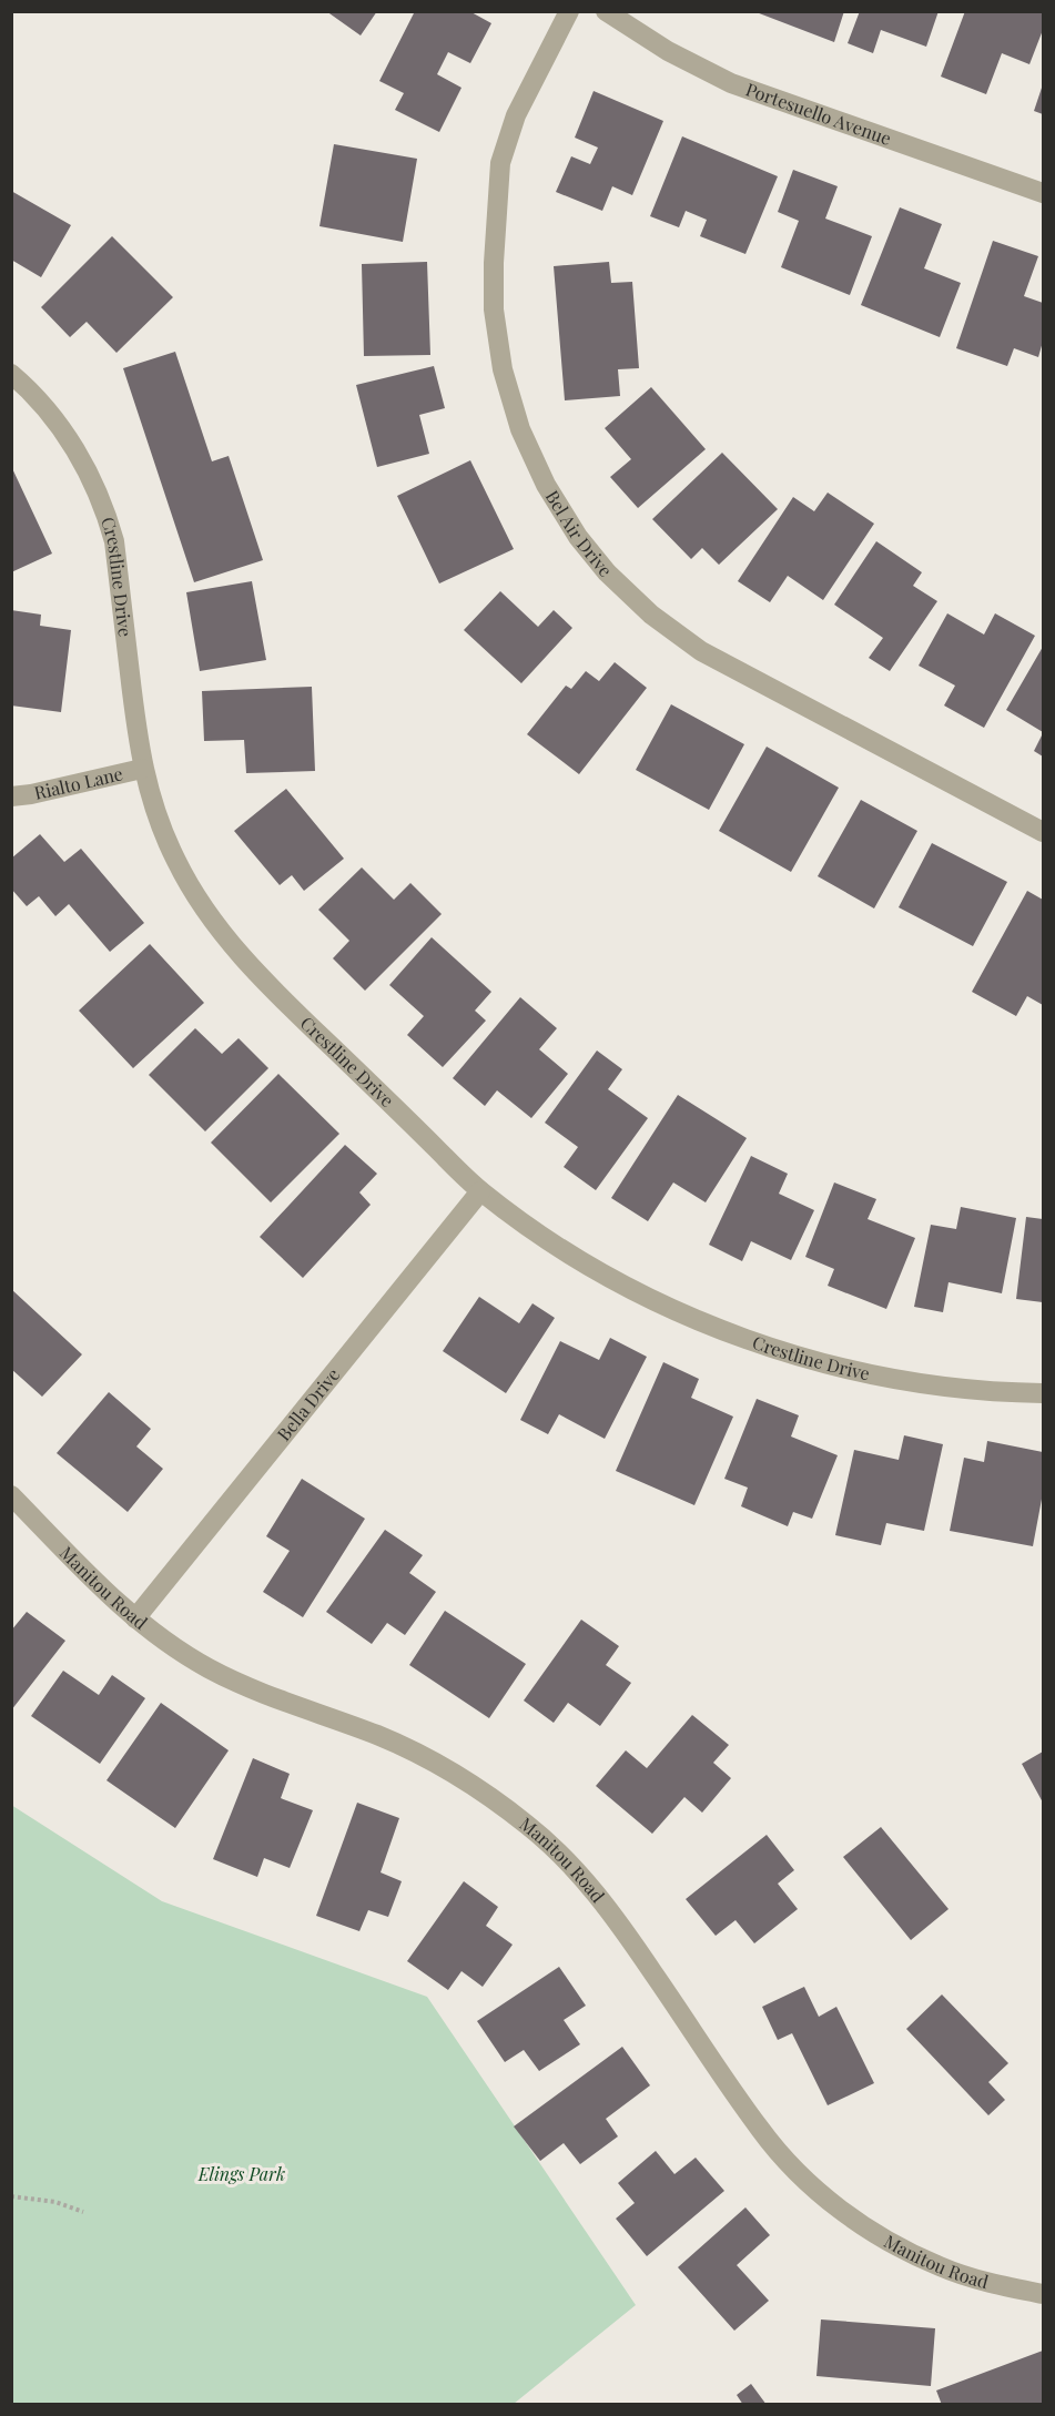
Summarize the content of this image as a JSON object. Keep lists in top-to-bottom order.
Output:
{
  "streets": {
    "street": [
      "Portesuello Avenue",
      "Bel Air Drive",
      "Crestline Drive",
      "Rialto Lane",
      "Bella Drive",
      "Manitou Road"
    ]
  },
  "crossings": [
    ["Crestline Drive", "Rialto Lane"],
    ["Crestline Drive", "Bella Drive"],
    ["Bella Drive", "Manitou Road"]
  ],
  "parks": ["Elings Park"]
}
